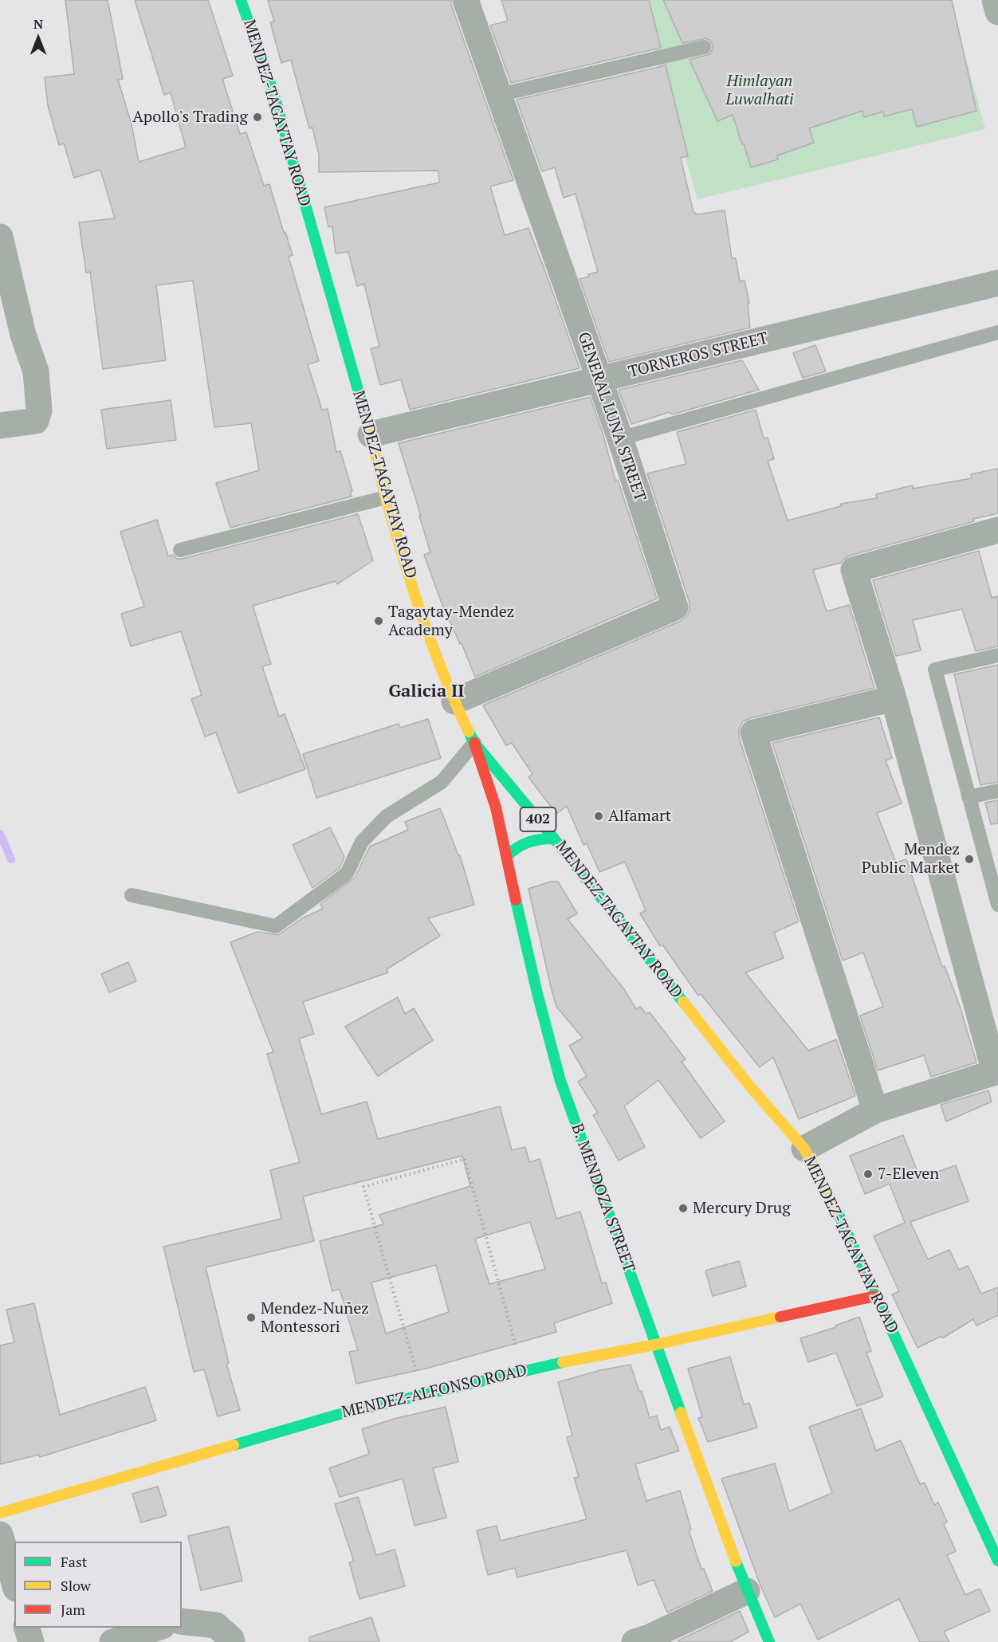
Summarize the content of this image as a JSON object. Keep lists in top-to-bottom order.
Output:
{
  "streets": {
    "main road": [
      "MENDEZ-TAGAYTAY ROAD",
      "402",
      "B. MENDOZA STREET",
      "MENDEZ-ALFONSO ROAD"
    ],
    "street": ["TORNEROS STREET", "GENERAL LUNA STREET"]
  },
  "crossings": [
    ["MENDEZ-TAGAYTAY ROAD", "TORNEROS STREET"],
    ["MENDEZ-TAGAYTAY ROAD", "GENERAL LUNA STREET"],
    ["MENDEZ-TAGAYTAY ROAD", "B. MENDOZA STREET"],
    ["MENDEZ-TAGAYTAY ROAD", "MENDEZ-ALFONSO ROAD"],
    ["TORNEROS STREET", "GENERAL LUNA STREET"],
    ["B. MENDOZA STREET", "MENDEZ-ALFONSO ROAD"]
  ],
  "districts": ["Galicia II"],
  "parks": ["Himlayan Luwalhati"],
  "places": [
    "Apollo's Trading",
    "Tagaytay-Mendez Academy",
    "Alfamart",
    "Mendez Public Market",
    "7-Eleven",
    "Mercury Drug",
    "Mendez-Nuñez Montessori"
  ],
  "legend": ["Fast", "Slow", "Jam"],
  "north": "top"
}
